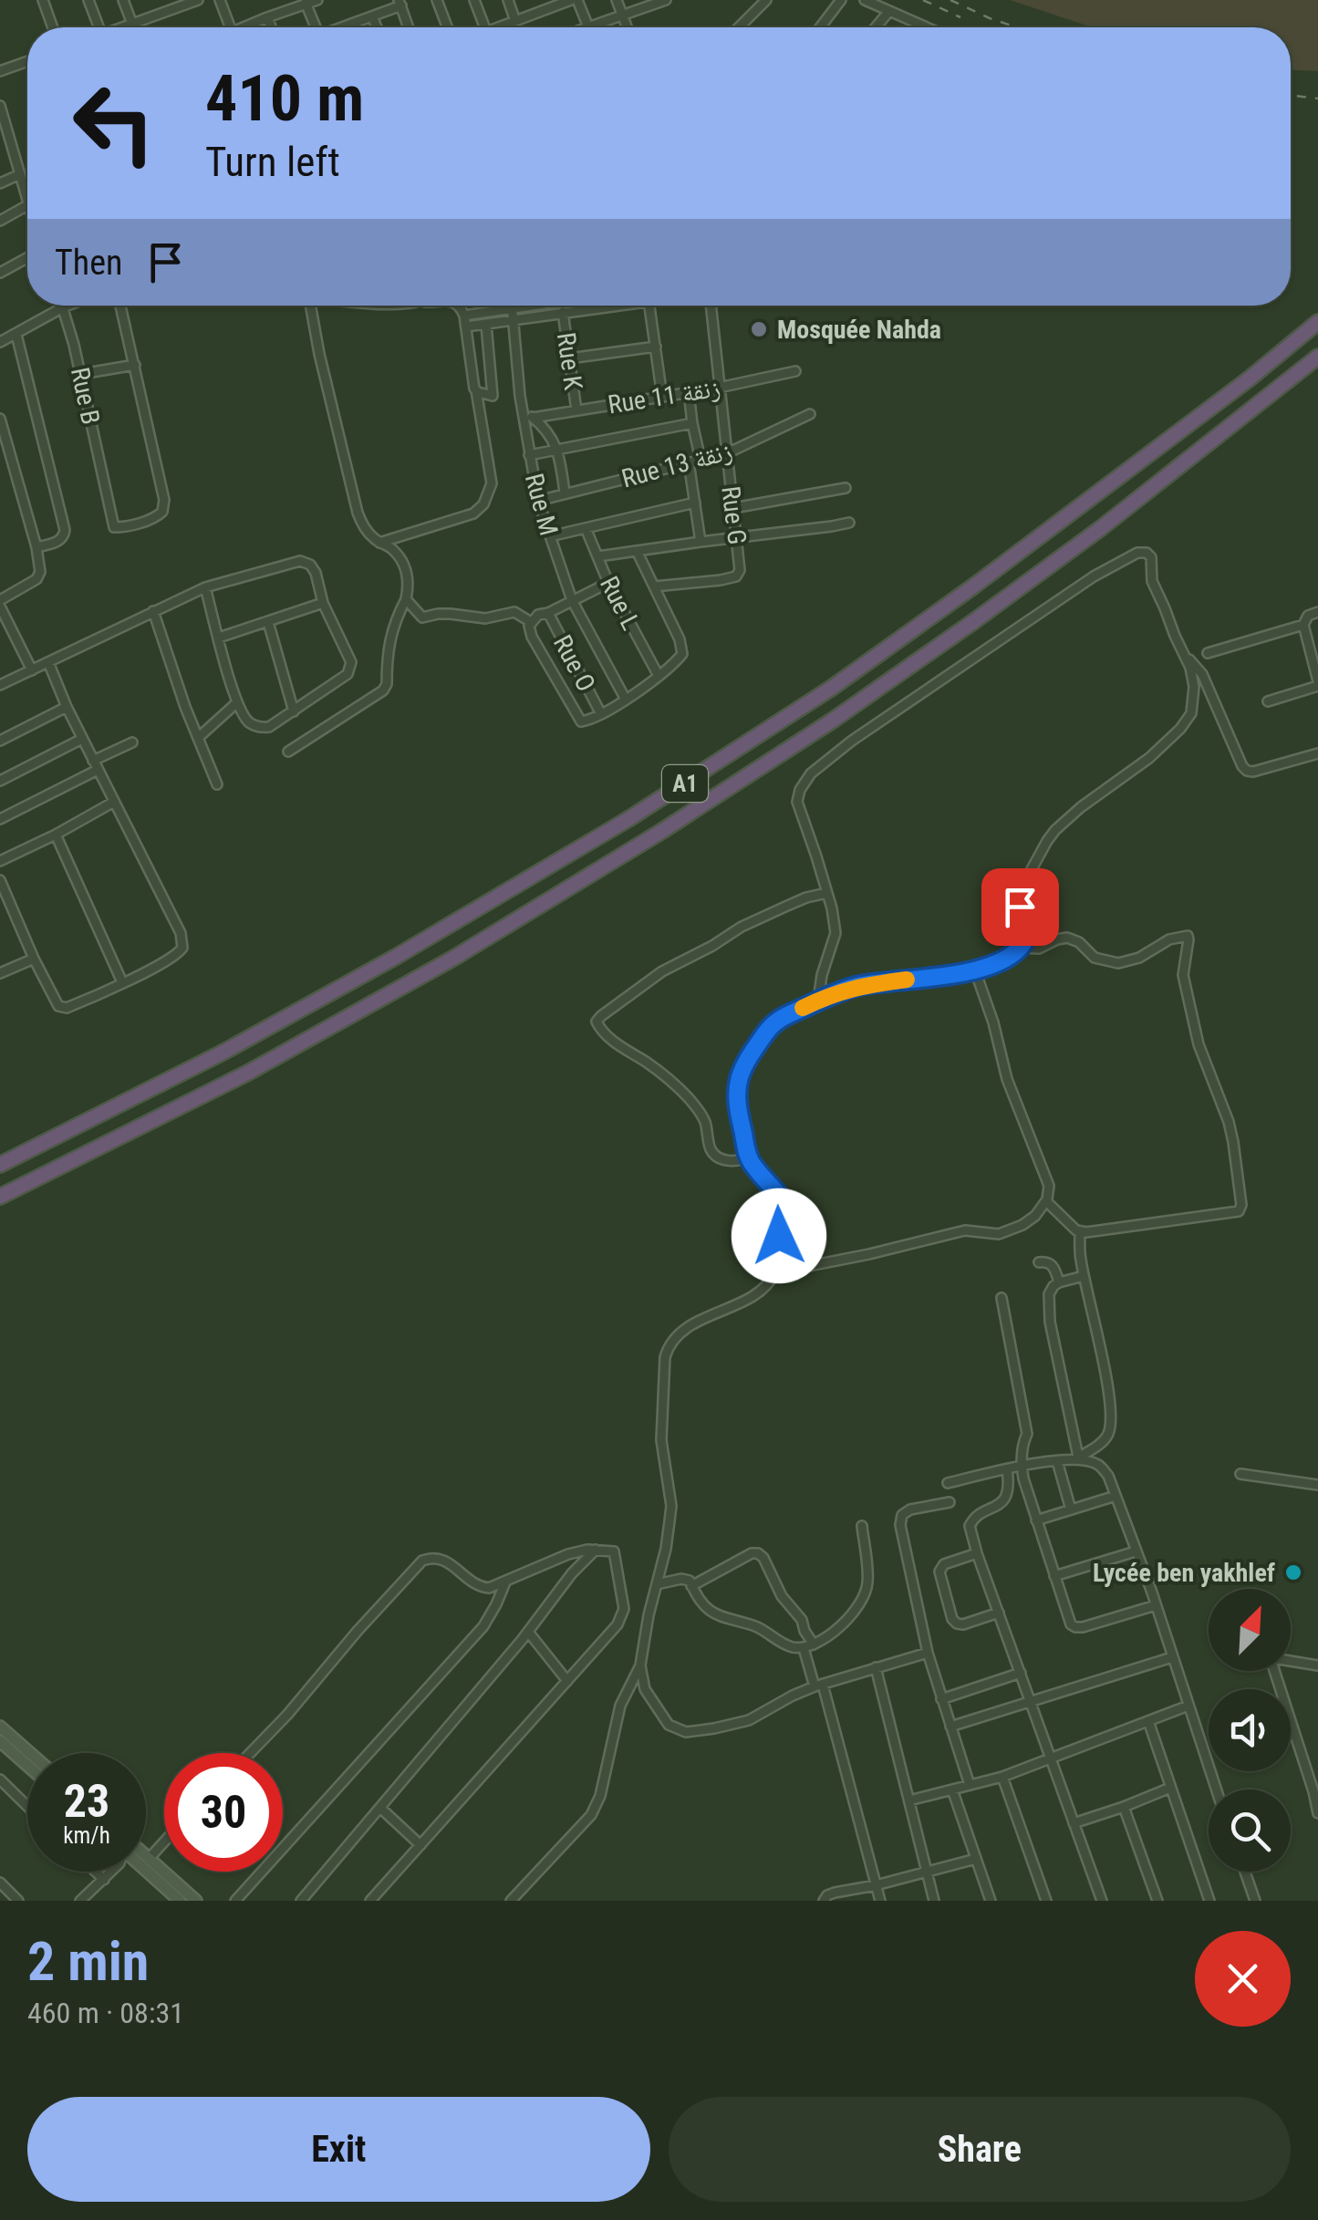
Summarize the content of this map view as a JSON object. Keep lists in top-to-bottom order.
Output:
{
  "streets": {
    "highway": ["A1"],
    "street": [
      "Rue K",
      "Rue B",
      "Rue 11 زنقة",
      "Rue 13 زنقة",
      "Rue M",
      "Rue G",
      "Rue L",
      "Rue O"
    ]
  },
  "crossings": [
    ["Rue K", "Rue 11 زنقة"],
    ["Rue 11 زنقة", "Rue M"],
    ["Rue 11 زنقة", "Rue G"],
    ["Rue 13 زنقة", "Rue M"],
    ["Rue 13 زنقة", "Rue G"]
  ],
  "places": ["Mosquée Nahda", "Lycée ben yakhlef"],
  "north": "top right",
  "page": {
    "turn": ["410 m", "Turn left"],
    "then": "Then",
    "speed": "23 km/h",
    "limit": "30",
    "heading": ["2 min", "460 m · 08:31"],
    "buttons": ["Exit", "Share"]
  }
}
